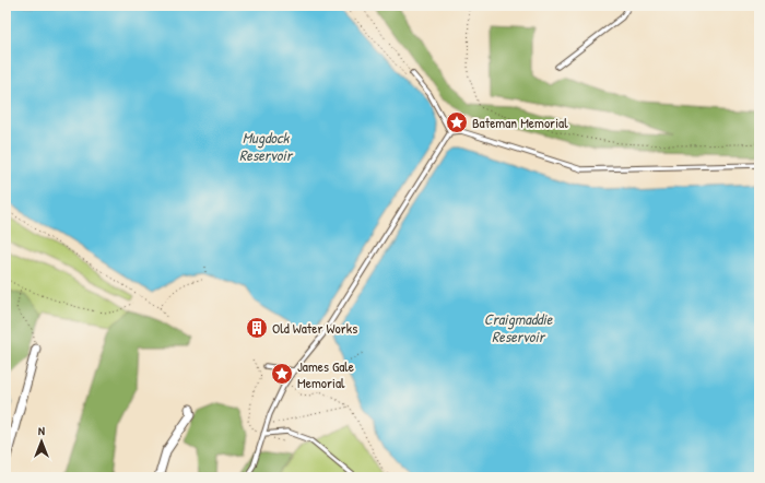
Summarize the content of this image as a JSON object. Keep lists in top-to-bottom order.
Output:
{
  "water": ["Mugdock Reservoir", "Craigmaddie Reservoir"],
  "places": {
    "place": ["Bateman Memorial", "James Gale Memorial"],
    "building": ["Old Water Works"]
  },
  "north": "top"
}
